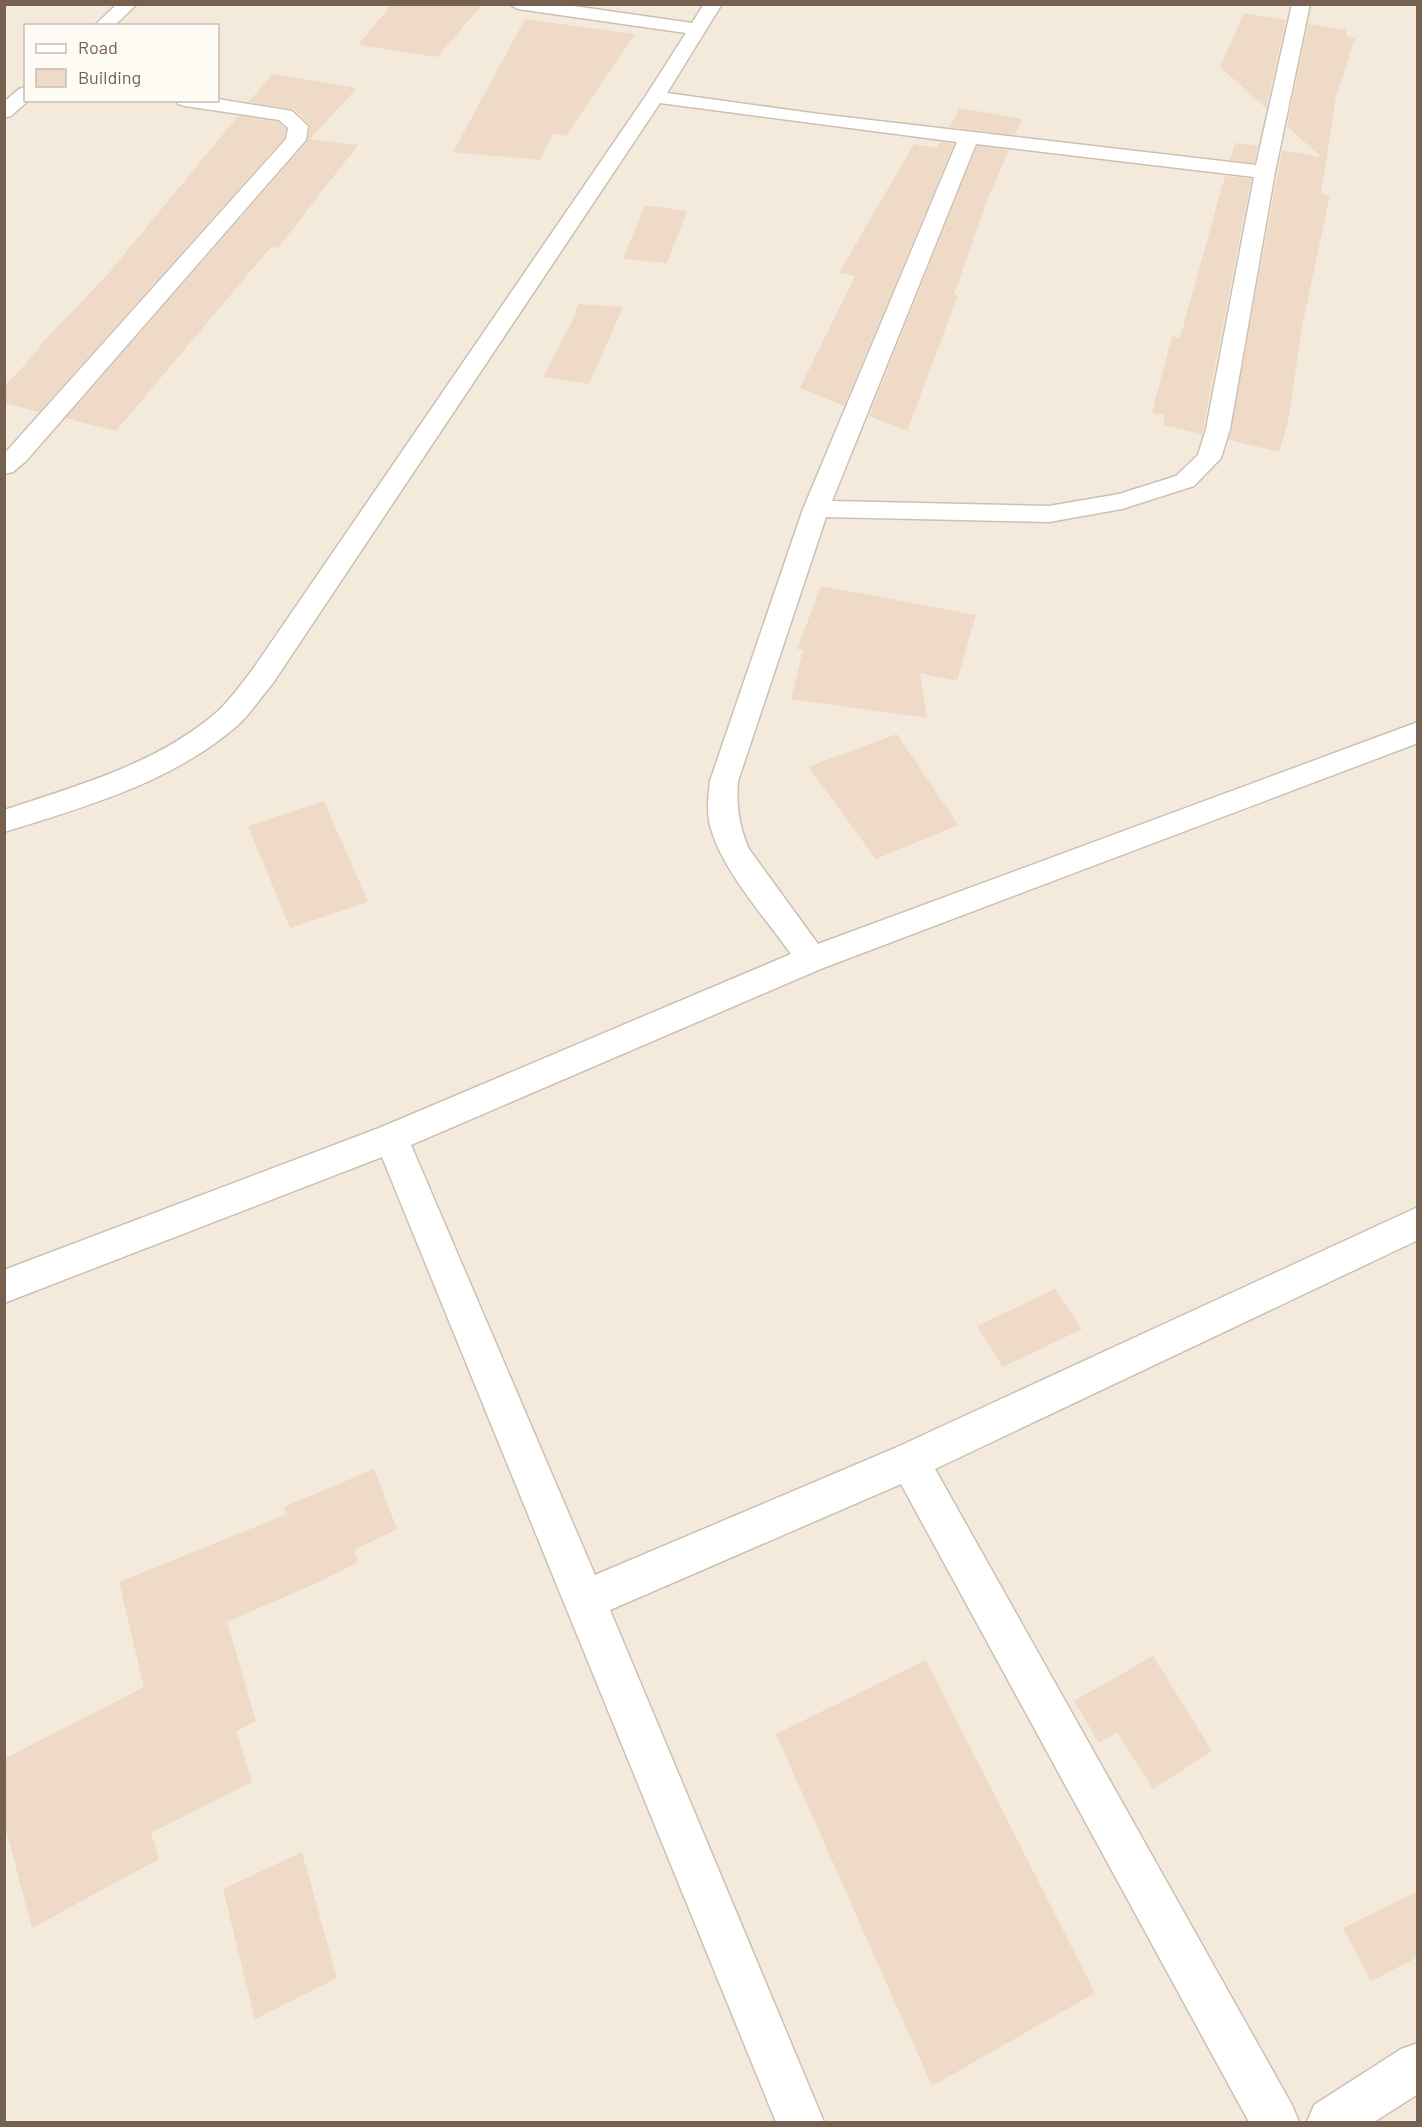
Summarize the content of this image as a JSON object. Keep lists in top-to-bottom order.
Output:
{
  "legend": ["Road", "Building"]
}
